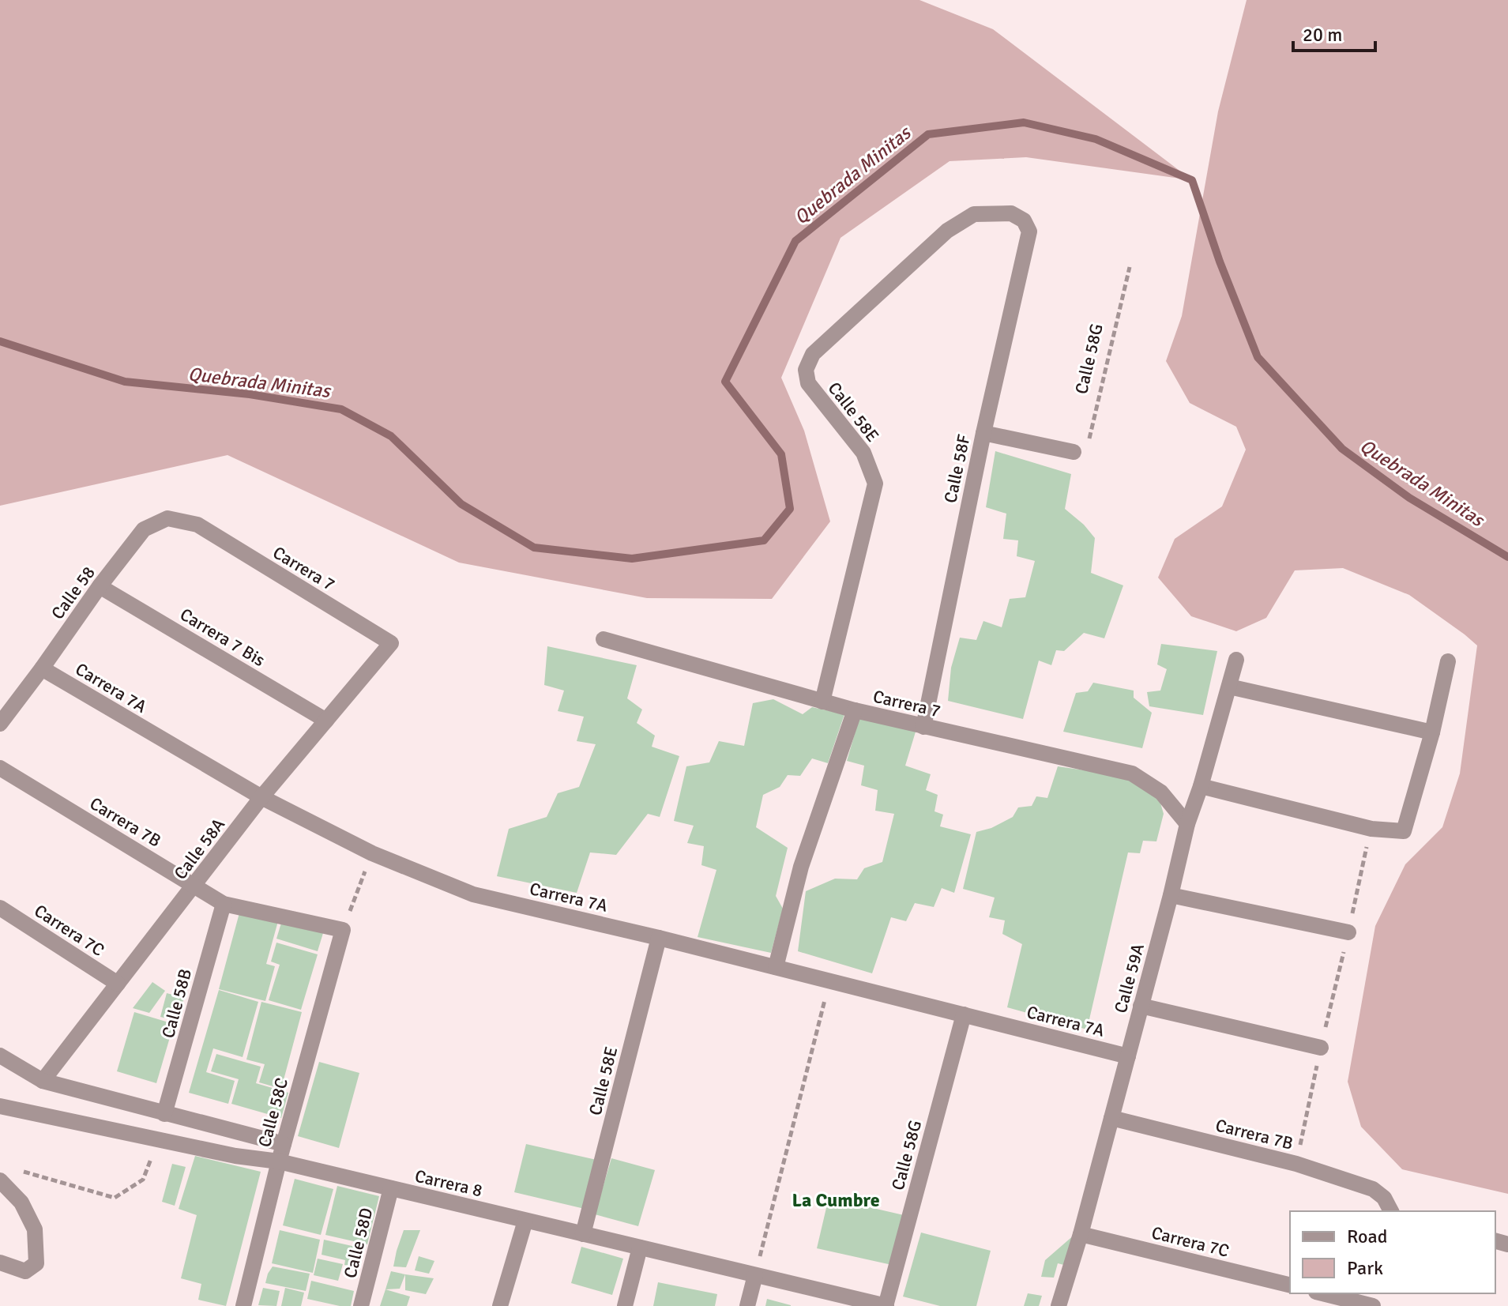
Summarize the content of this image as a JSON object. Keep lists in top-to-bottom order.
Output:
{
  "streets": {
    "street": [
      "Calle 58G",
      "Calle 58E",
      "Calle 58F",
      "Carrera 7",
      "Calle 58",
      "Carrera 7 Bis",
      "Carrera 7A",
      "Carrera 7B",
      "Calle 58A",
      "Carrera 7C",
      "Calle 59A",
      "Calle 58B",
      "Calle 58C",
      "Carrera 8",
      "Calle 58D"
    ]
  },
  "crossings": [
    ["Calle 58G", "Carrera 7A"],
    ["Calle 58G", "Carrera 8"],
    ["Calle 58E", "Calle 58F"],
    ["Calle 58E", "Carrera 7"],
    ["Calle 58E", "Carrera 7A"],
    ["Calle 58E", "Carrera 8"],
    ["Calle 58F", "Carrera 7"],
    ["Carrera 7", "Calle 58"],
    ["Carrera 7", "Calle 58A"],
    ["Carrera 7", "Calle 59A"],
    ["Calle 58", "Carrera 7 Bis"],
    ["Calle 58", "Carrera 7A"],
    ["Carrera 7 Bis", "Calle 58A"],
    ["Carrera 7A", "Calle 58A"],
    ["Carrera 7A", "Calle 59A"],
    ["Carrera 7B", "Calle 58A"],
    ["Carrera 7B", "Calle 59A"],
    ["Carrera 7B", "Calle 58B"],
    ["Carrera 7B", "Calle 58C"],
    ["Calle 58A", "Carrera 7C"],
    ["Carrera 7C", "Calle 59A"],
    ["Calle 58C", "Carrera 8"],
    ["Carrera 8", "Calle 58D"]
  ],
  "districts": ["La Cumbre"],
  "water": ["Quebrada Minitas"],
  "legend": ["Road", "Park"],
  "scale_bar": "20 m"
}
